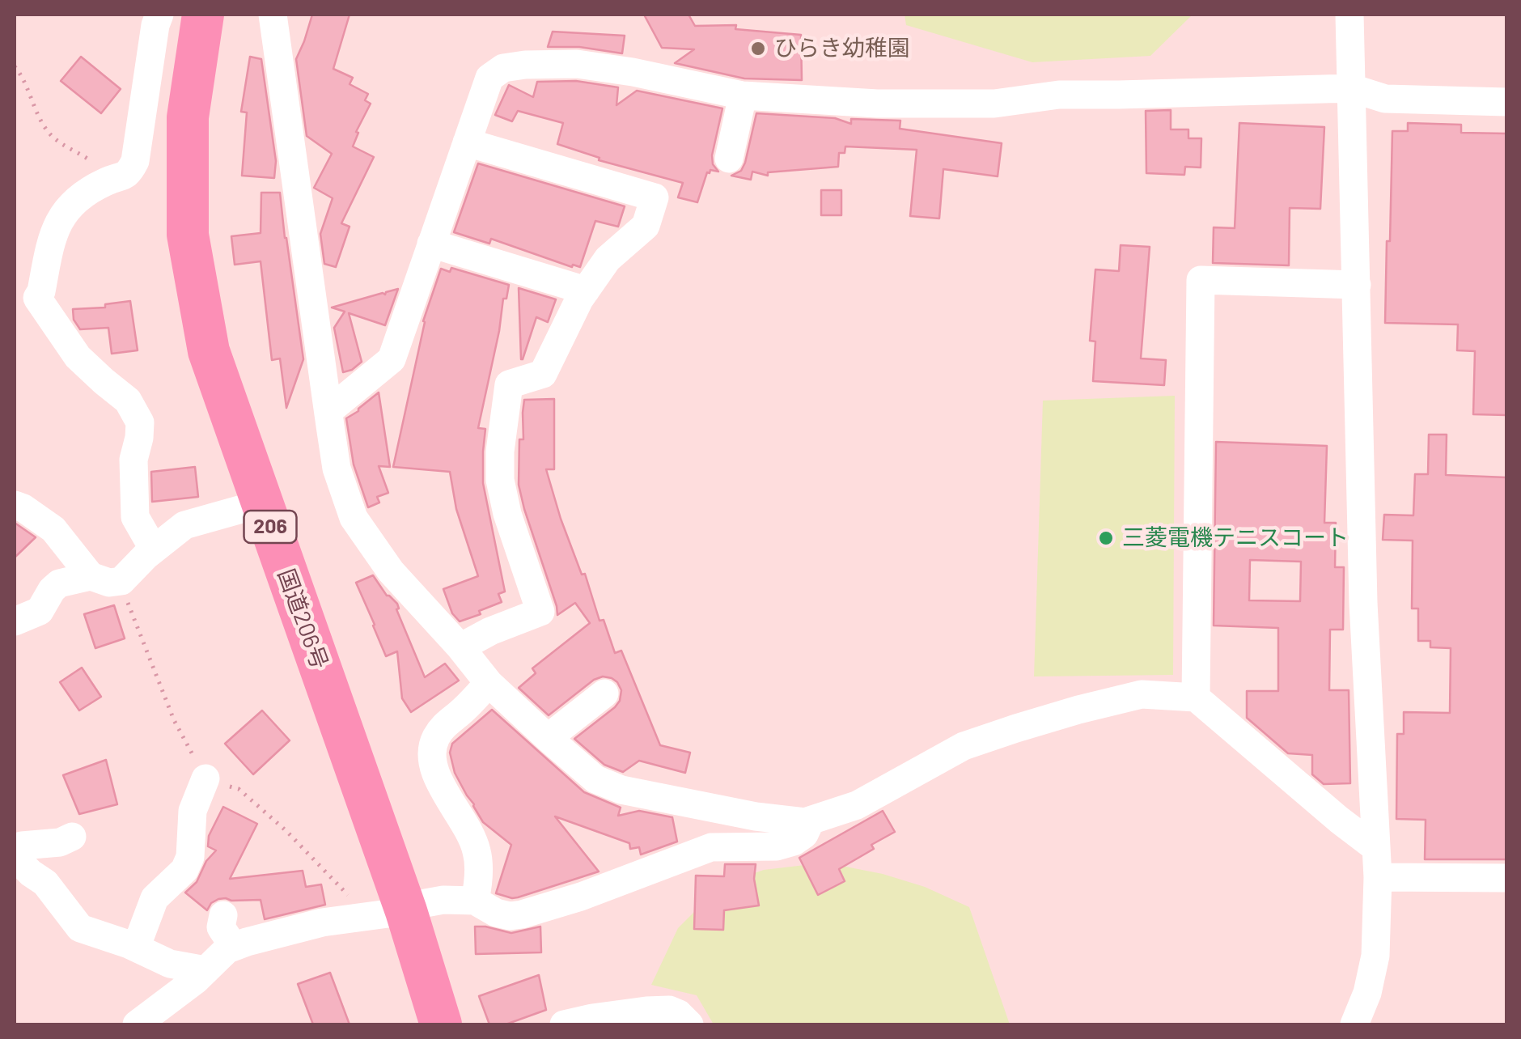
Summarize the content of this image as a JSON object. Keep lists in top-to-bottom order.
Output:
{
  "streets": {
    "highway": ["206", "国道206号"]
  },
  "places": ["ひらき幼稚園", "三菱電機テニスコート"]
}
